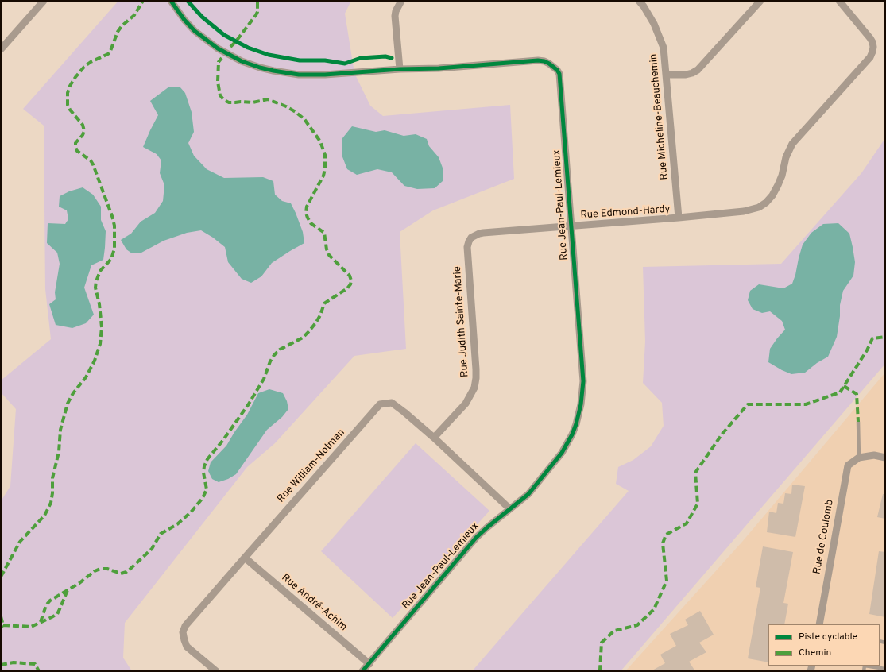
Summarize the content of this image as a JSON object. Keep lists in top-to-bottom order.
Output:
{
  "streets": {
    "street": [
      "Rue Micheline-Beauchemin",
      "Rue Jean-Paul-Lemieux",
      "Rue Edmond-Hardy",
      "Rue Judith Sainte-Marie",
      "Rue William-Notman",
      "Rue de Coulomb",
      "Rue André-Achim"
    ]
  },
  "crossings": [
    ["Rue Micheline-Beauchemin", "Rue Edmond-Hardy"],
    ["Rue Jean-Paul-Lemieux", "Rue Edmond-Hardy"],
    ["Rue Jean-Paul-Lemieux", "Rue William-Notman"],
    ["Rue Jean-Paul-Lemieux", "Rue André-Achim"],
    ["Rue Edmond-Hardy", "Rue Judith Sainte-Marie"],
    ["Rue Judith Sainte-Marie", "Rue William-Notman"],
    ["Rue William-Notman", "Rue André-Achim"]
  ],
  "legend": ["Piste cyclable", "Chemin"]
}
